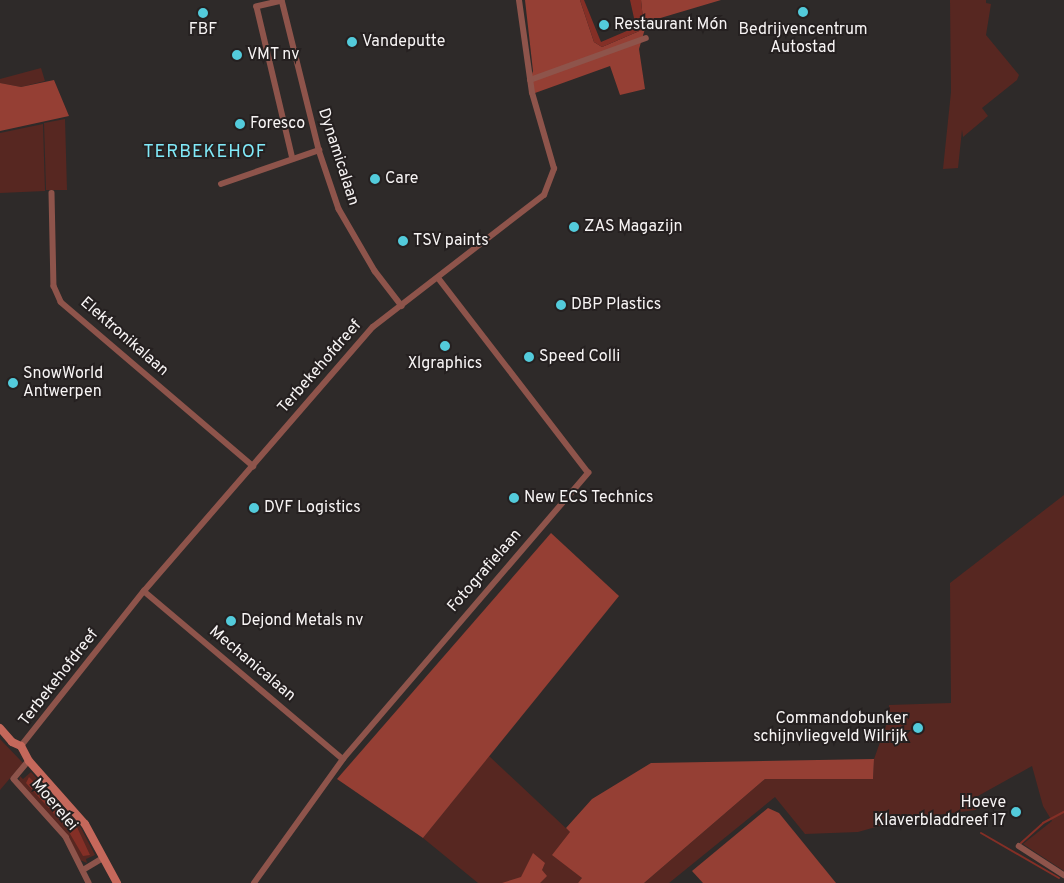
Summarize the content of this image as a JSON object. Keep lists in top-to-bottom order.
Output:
{
  "streets": {
    "street": [
      "Dynamicalaan",
      "Elektronikalaan",
      "Terbekehofdreef",
      "Fotografielaan",
      "Mechanicalaan",
      "Moerelei"
    ]
  },
  "crossings": [
    ["Dynamicalaan", "Terbekehofdreef"],
    ["Elektronikalaan", "Terbekehofdreef"],
    ["Terbekehofdreef", "Fotografielaan"],
    ["Terbekehofdreef", "Mechanicalaan"],
    ["Terbekehofdreef", "Moerelei"],
    ["Fotografielaan", "Mechanicalaan"]
  ],
  "districts": ["TERBEKEHOF"],
  "places": [
    "Bedrijvencentrum Autostad",
    "FBF",
    "Restaurant Món",
    "Vandeputte",
    "VMT nv",
    "Foresco",
    "Care",
    "ZAS Magazijn",
    "TSV paints",
    "DBP Plastics",
    "Xlgraphics",
    "Speed Colli",
    "SnowWorld Antwerpen",
    "New ECS Technics",
    "DVF Logistics",
    "Dejond Metals nv",
    "Commandobunker schijnvliegveld Wilrijk",
    "Hoeve Klaverbladdreef 17"
  ]
}
